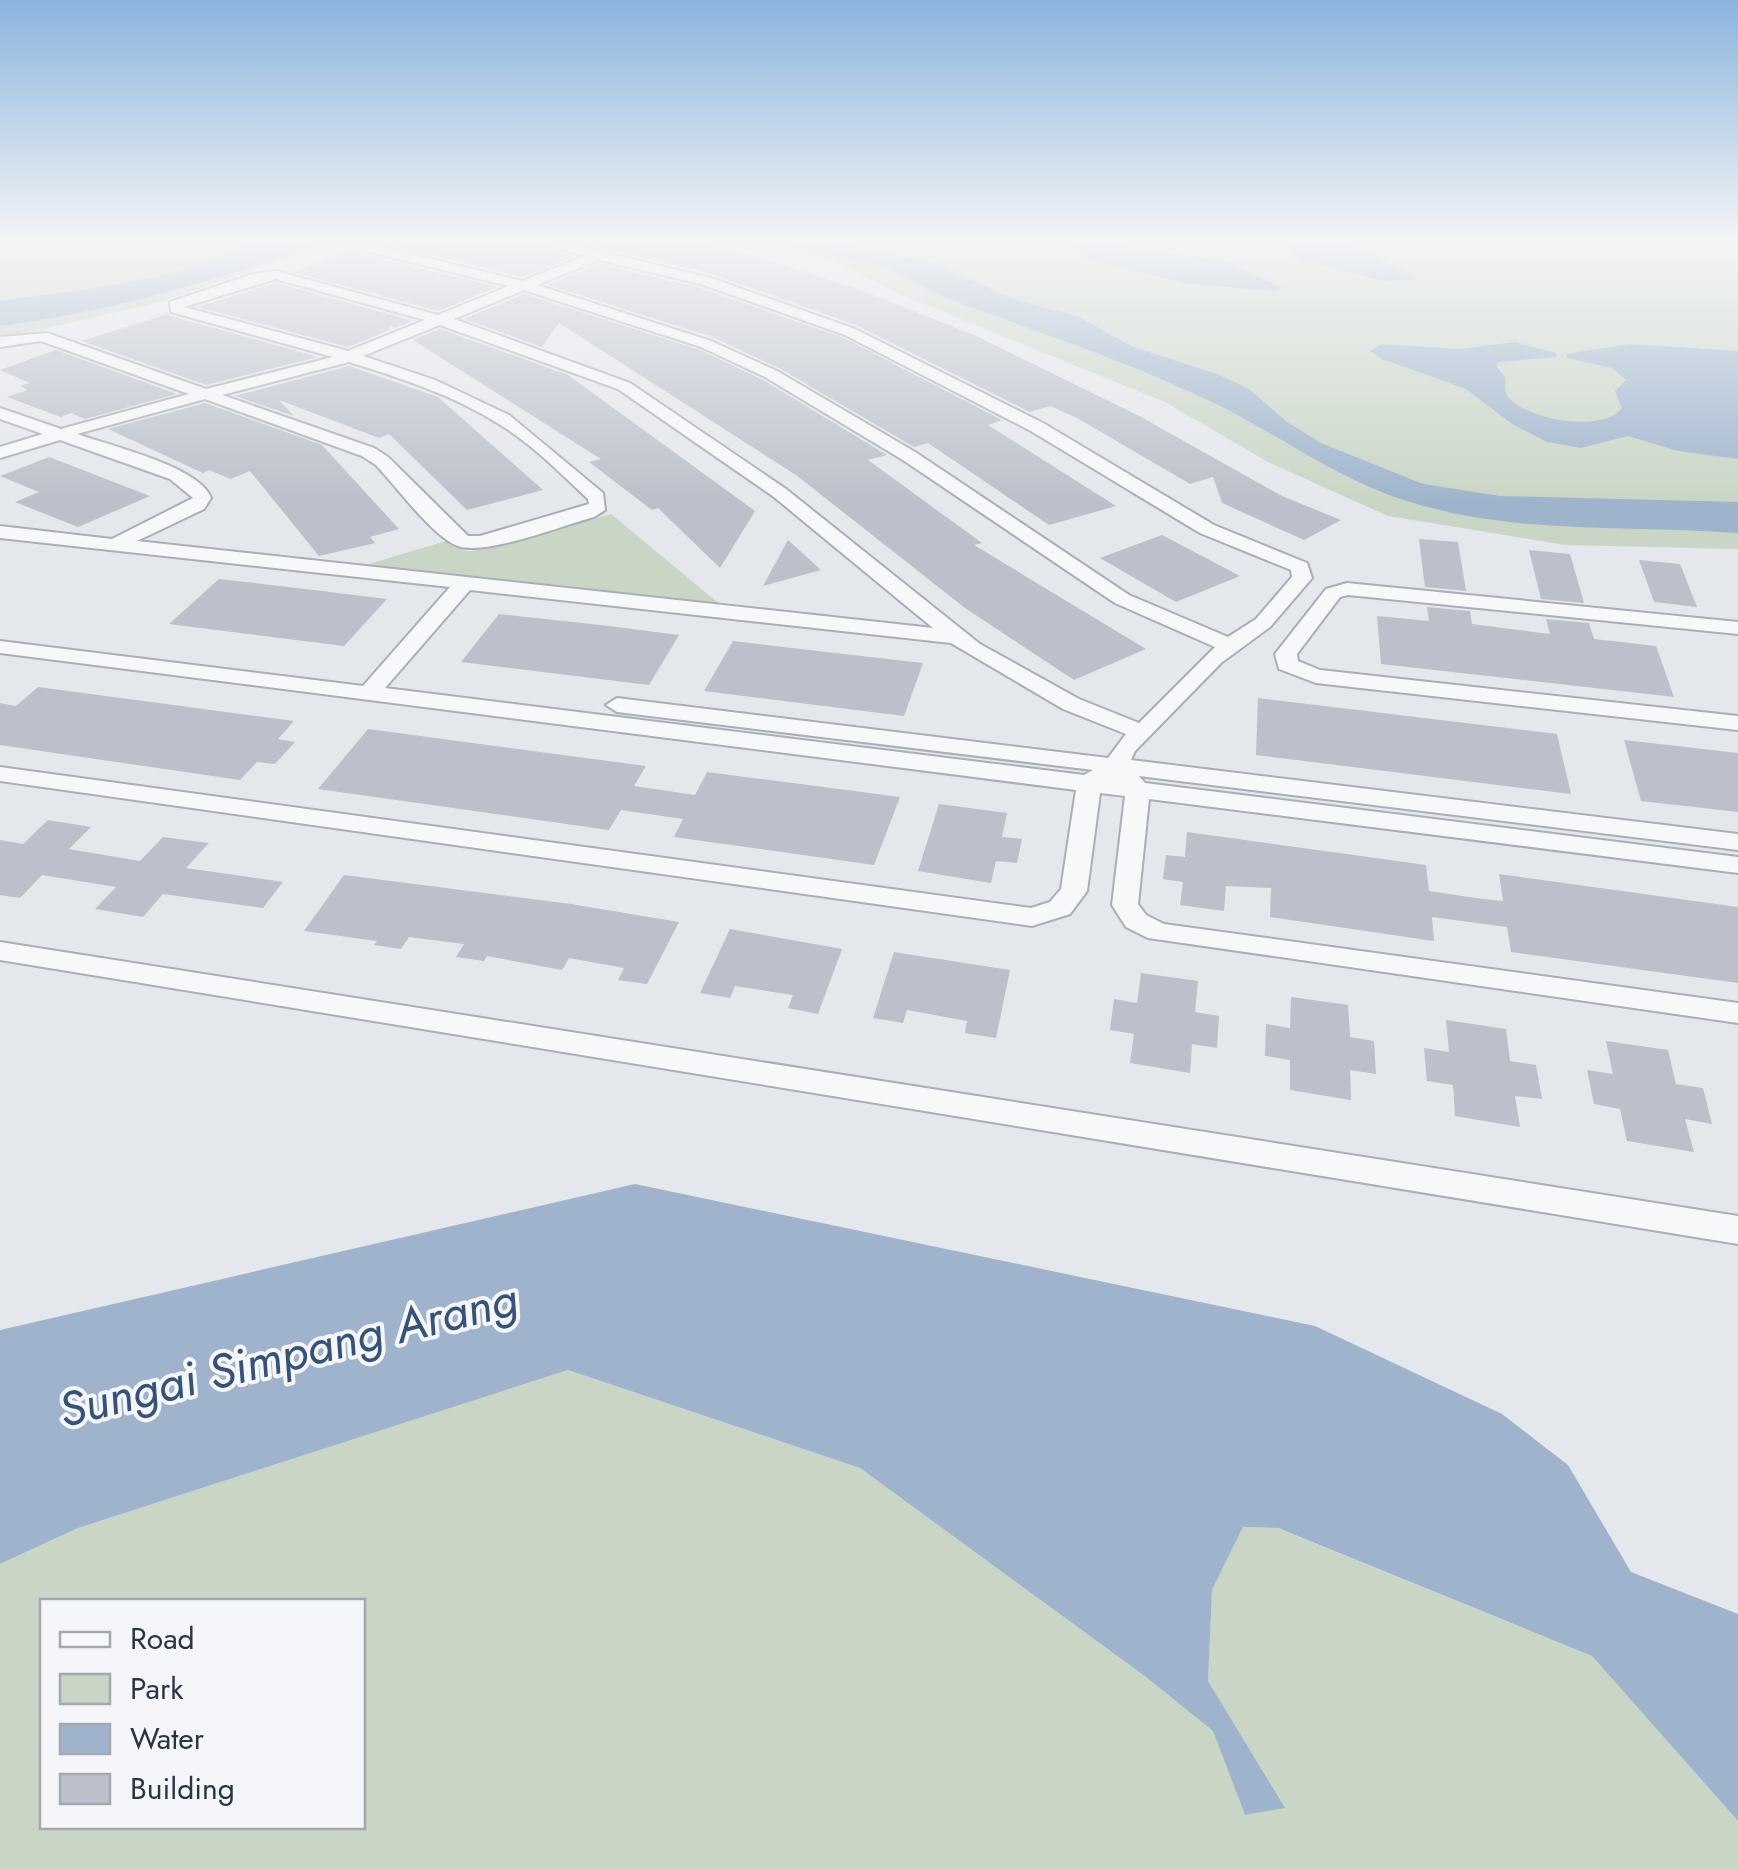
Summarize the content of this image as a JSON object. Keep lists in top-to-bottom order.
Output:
{
  "water": ["Sungai Simpang Arang"],
  "legend": [
    "Road",
    "Park",
    "Water",
    "Building"
  ]
}
